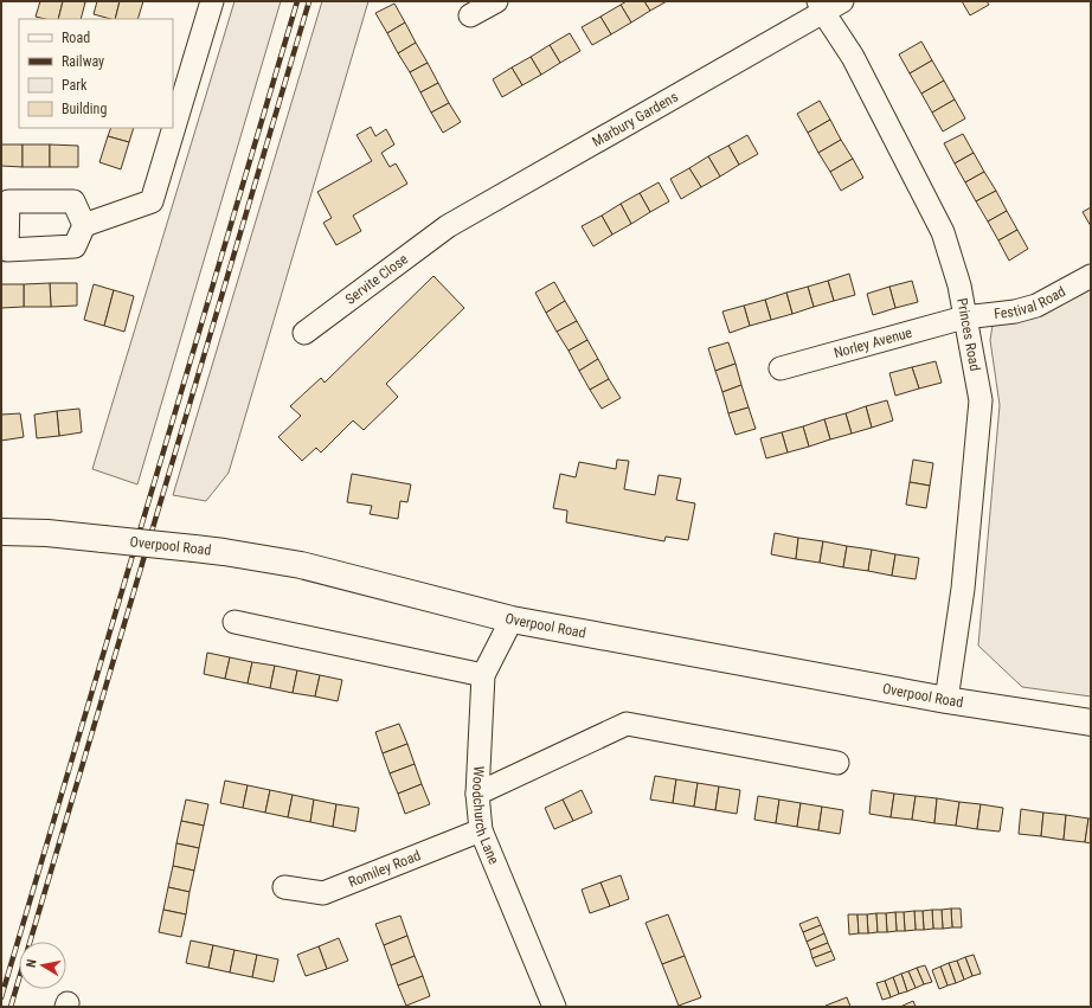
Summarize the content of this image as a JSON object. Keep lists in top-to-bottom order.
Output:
{
  "streets": {
    "main road": ["Overpool Road"],
    "street": [
      "Marbury Gardens",
      "Servite Close",
      "Festival Road",
      "Princes Road",
      "Norley Avenue",
      "Woodchurch Lane",
      "Romiley Road"
    ]
  },
  "crossings": [
    ["Marbury Gardens", "Servite Close"],
    ["Marbury Gardens", "Princes Road"],
    ["Festival Road", "Princes Road"],
    ["Festival Road", "Norley Avenue"],
    ["Princes Road", "Norley Avenue"],
    ["Princes Road", "Overpool Road"],
    ["Overpool Road", "Woodchurch Lane"],
    ["Woodchurch Lane", "Romiley Road"]
  ],
  "legend": [
    "Road",
    "Railway",
    "Park",
    "Building"
  ],
  "north": "left"
}
